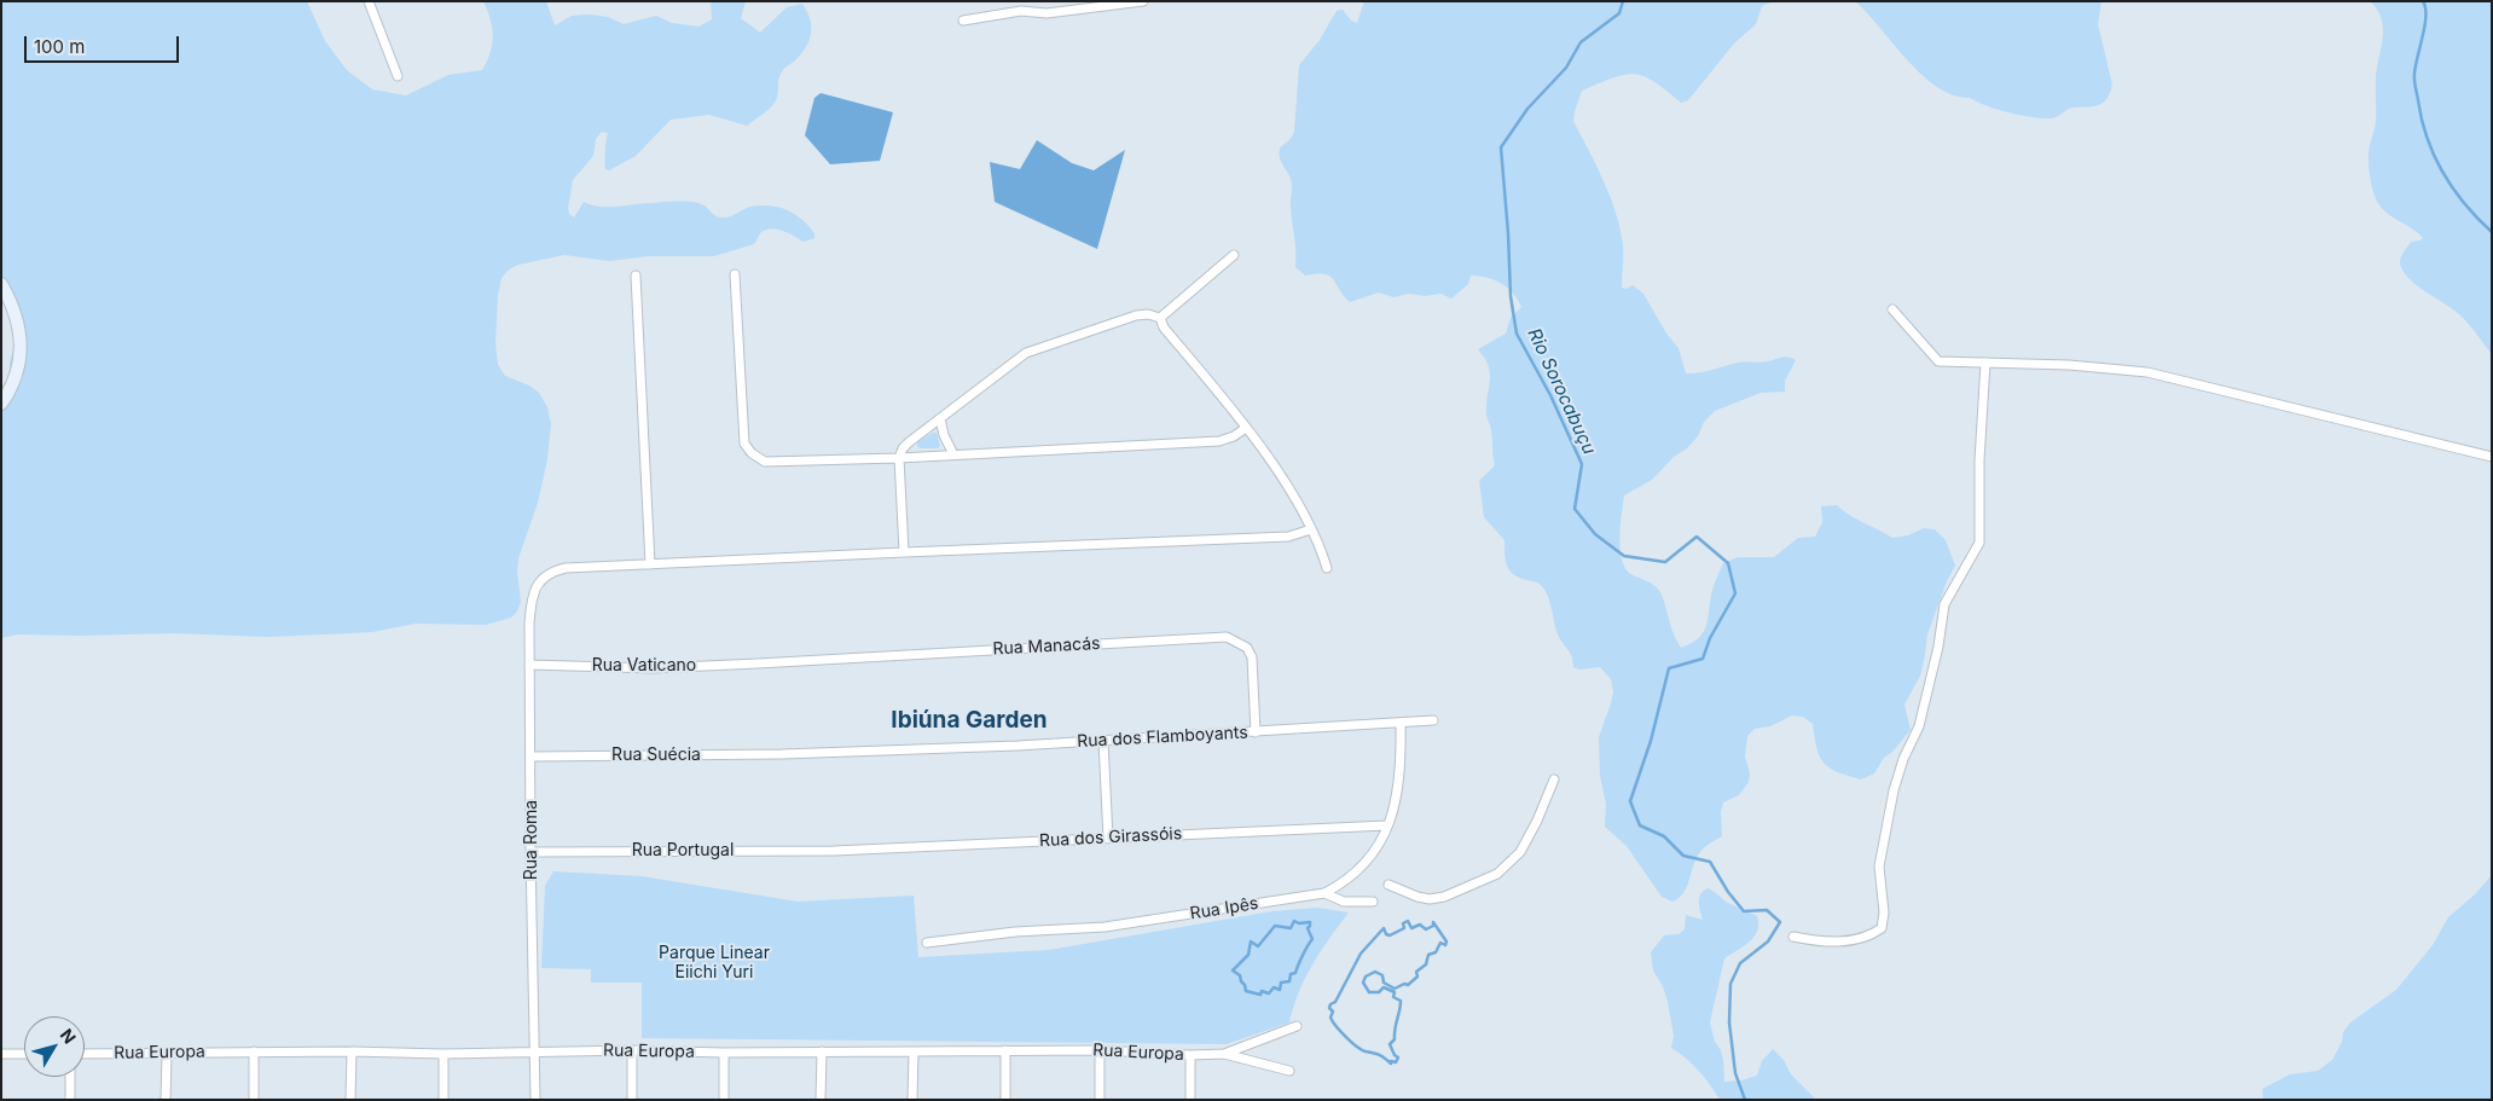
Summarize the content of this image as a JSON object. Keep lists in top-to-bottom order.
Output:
{
  "streets": {
    "street": [
      "Rua Manacás",
      "Rua Vaticano",
      "Rua dos Flamboyants",
      "Rua Suécia",
      "Rua dos Girassóis",
      "Rua Roma",
      "Rua Portugal",
      "Rua Ipês",
      "Rua Europa"
    ]
  },
  "crossings": [
    ["Rua Manacás", "Rua Vaticano"],
    ["Rua Manacás", "Rua dos Flamboyants"],
    ["Rua Vaticano", "Rua Roma"],
    ["Rua dos Flamboyants", "Rua Suécia"],
    ["Rua dos Flamboyants", "Rua Ipês"],
    ["Rua Suécia", "Rua Roma"],
    ["Rua dos Girassóis", "Rua Portugal"],
    ["Rua dos Girassóis", "Rua Ipês"],
    ["Rua Roma", "Rua Portugal"],
    ["Rua Roma", "Rua Europa"]
  ],
  "districts": ["Ibiúna Garden"],
  "water": ["Rio Sorocabuçu"],
  "parks": ["Parque Linear Eiichi Yuri"],
  "scale_bar": "100 m",
  "north": "top right"
}
